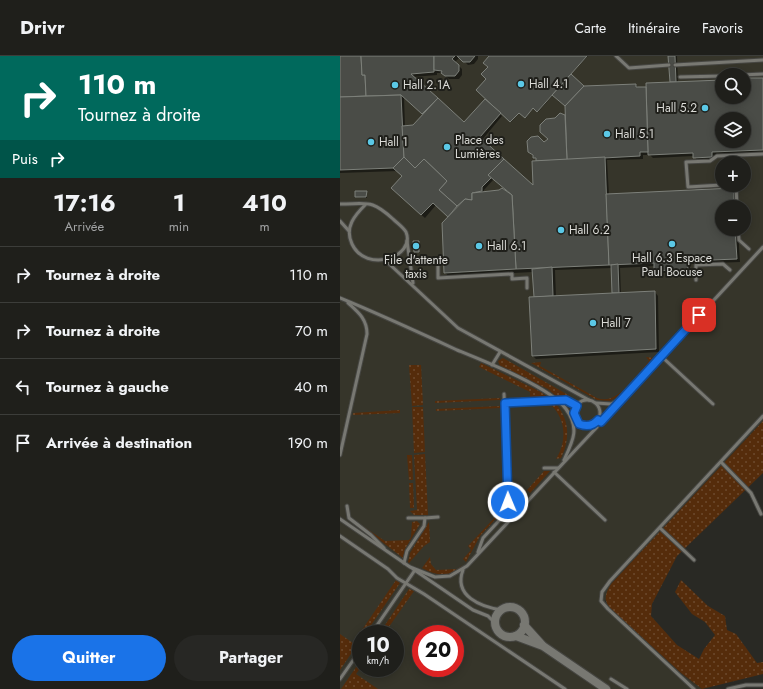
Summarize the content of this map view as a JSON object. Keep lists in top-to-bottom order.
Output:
{
  "places": [
    "Hall 4.1",
    "Hall 2.1A",
    "Hall 5.2",
    "Hall 5.1",
    "Hall 1",
    "Place des Lumières",
    "Hall 6.2",
    "Hall 6.3 Espace Paul Bocuse",
    "File d'attente taxis",
    "Hall 6.1",
    "Hall 7"
  ],
  "page": {
    "header": "Drivr",
    "nav": ["Carte", "Itinéraire", "Favoris"],
    "turn": ["110 m", "Tournez à droite"],
    "map_buttons": ["+", "−"],
    "then": "Puis",
    "eta": [
      "17:16",
      "Arrivée",
      "1",
      "min",
      "410",
      "m"
    ],
    "list": [
      {
        "name": "Tournez à droite",
        "value": "110 m"
      },
      {
        "name": "Tournez à droite",
        "value": "70 m"
      },
      {
        "name": "Tournez à gauche",
        "value": "40 m"
      },
      {
        "name": "Arrivée à destination",
        "value": "190 m"
      }
    ],
    "speed": "10 km/h",
    "limit": "20",
    "buttons": ["Quitter", "Partager"]
  }
}
